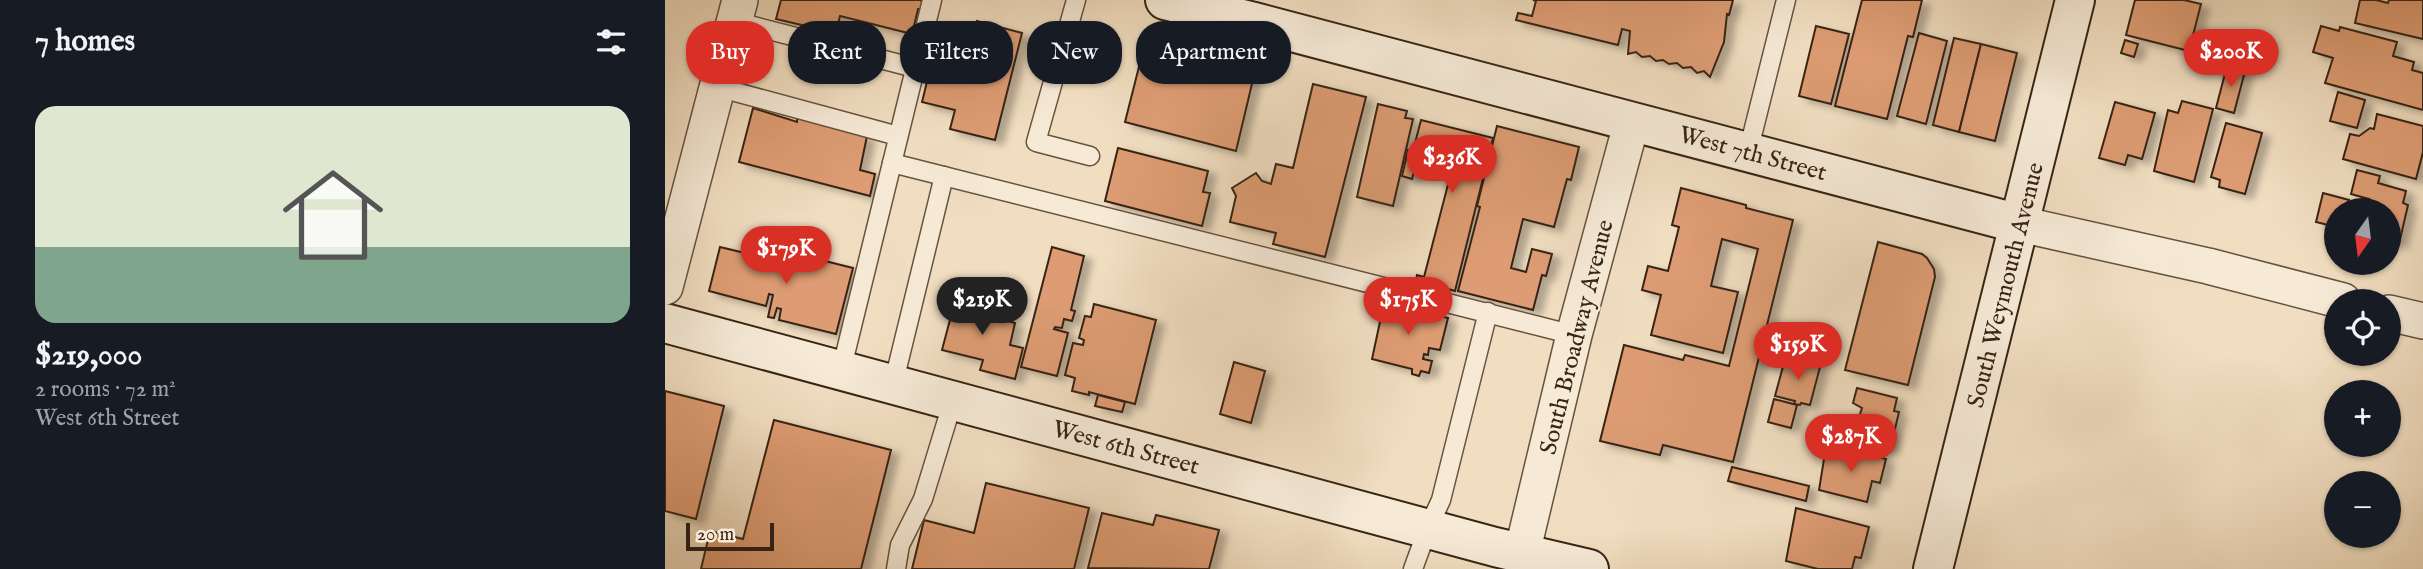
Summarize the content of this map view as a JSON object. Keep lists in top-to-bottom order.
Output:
{
  "streets": {
    "street": [
      "West 7th Street",
      "South Weymouth Avenue",
      "South Broadway Avenue",
      "West 6th Street"
    ]
  },
  "crossings": [
    ["West 7th Street", "South Weymouth Avenue"],
    ["West 7th Street", "South Broadway Avenue"],
    ["South Broadway Avenue", "West 6th Street"]
  ],
  "scale_bar": "20 m",
  "north": "bottom",
  "page": {
    "heading": "7 homes",
    "chip": [
      "Buy",
      "Rent",
      "Filters",
      "New",
      "Apartment"
    ],
    "price": [
      "$200K",
      "$236K",
      "$179K",
      "$219K",
      "$175K",
      "$159K",
      "$287K"
    ],
    "list": [
      {
        "name": "$219,000",
        "note": "2 rooms · 72 m² · West 6th Street"
      }
    ],
    "map_buttons": ["+", "−"],
    "scale": "20 m"
  }
}
